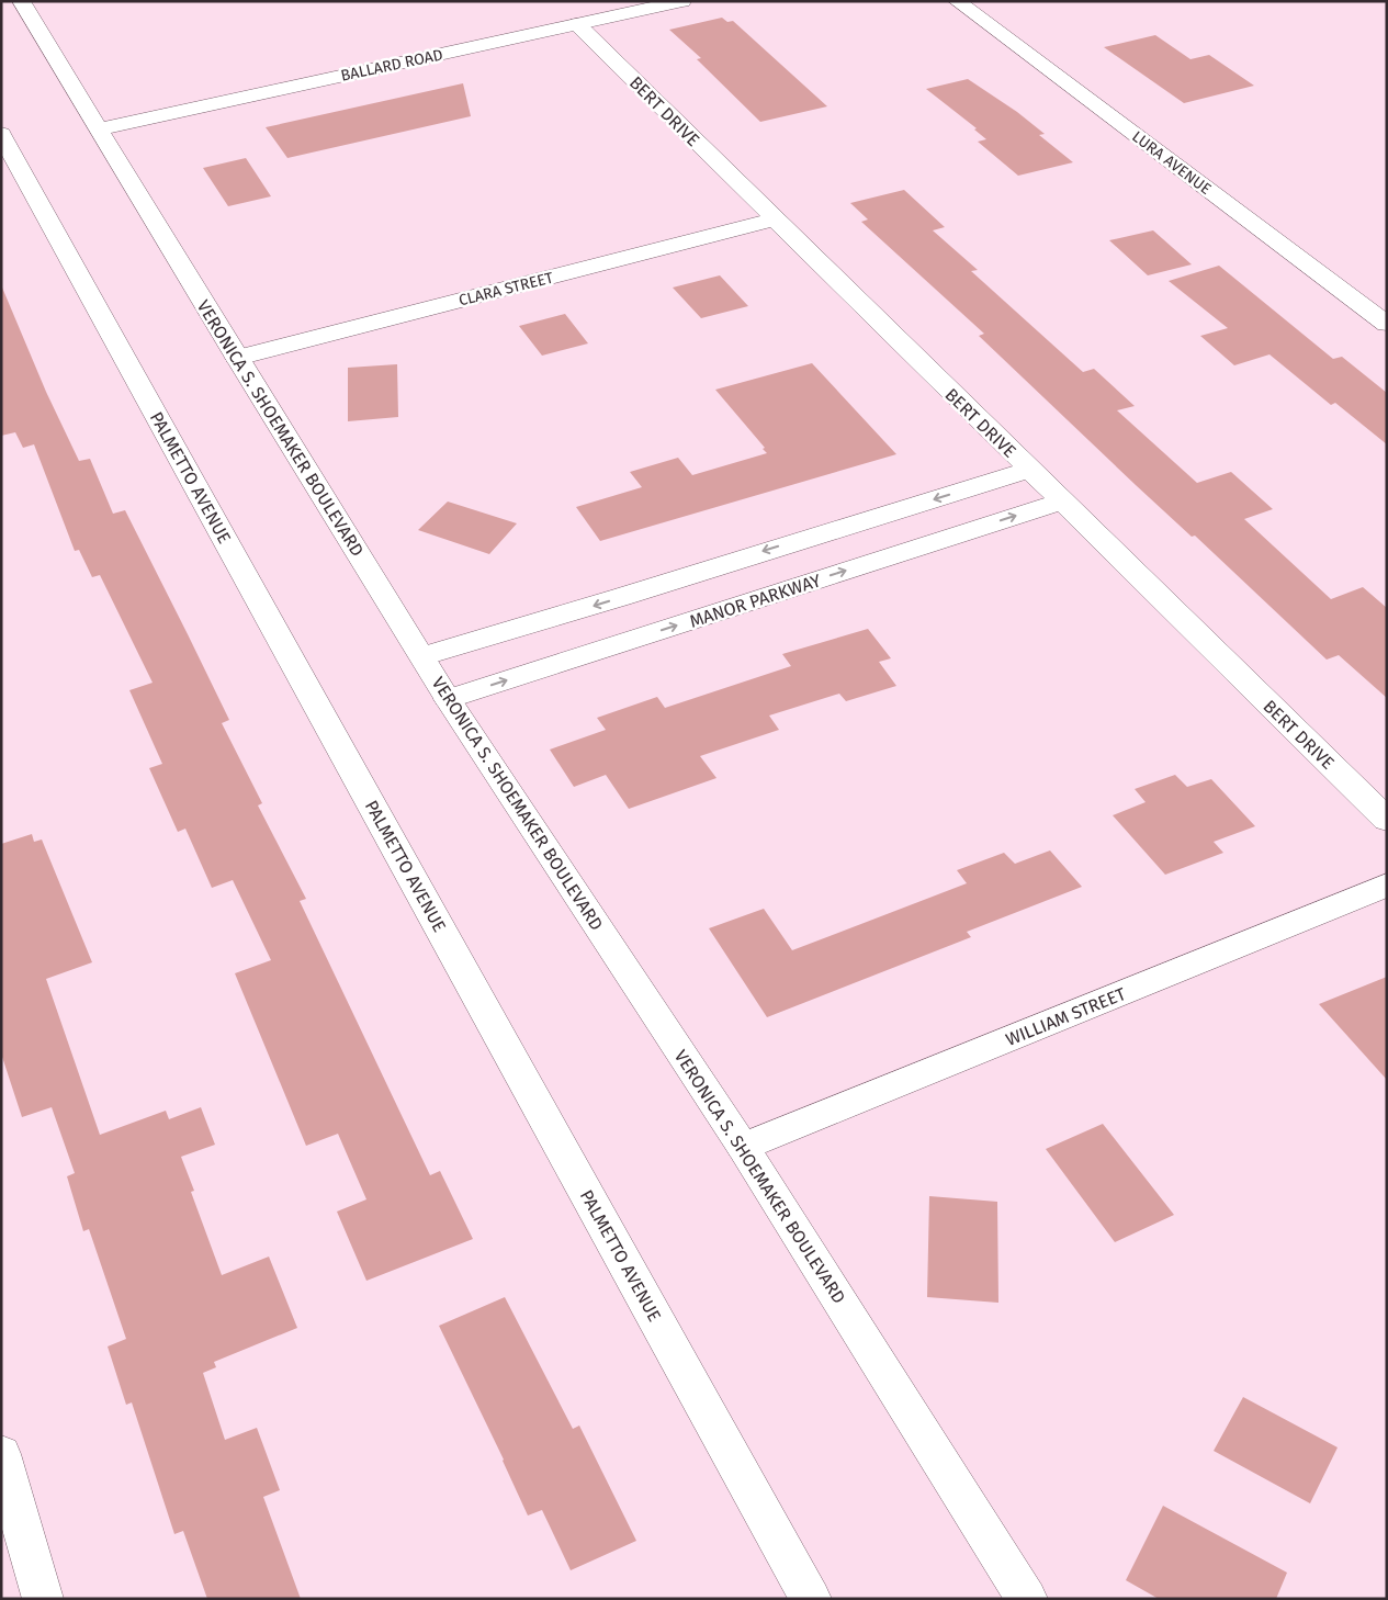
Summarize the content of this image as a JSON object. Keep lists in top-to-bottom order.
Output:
{
  "streets": {
    "street": [
      "BALLARD ROAD",
      "BERT DRIVE",
      "LURA AVENUE",
      "CLARA STREET",
      "VERONICA S. SHOEMAKER BOULEVARD",
      "PALMETTO AVENUE",
      "MANOR PARKWAY",
      "WILLIAM STREET"
    ]
  },
  "crossings": [
    ["BALLARD ROAD", "BERT DRIVE"],
    ["BALLARD ROAD", "VERONICA S. SHOEMAKER BOULEVARD"],
    ["BERT DRIVE", "CLARA STREET"],
    ["BERT DRIVE", "MANOR PARKWAY"],
    ["CLARA STREET", "VERONICA S. SHOEMAKER BOULEVARD"],
    ["VERONICA S. SHOEMAKER BOULEVARD", "MANOR PARKWAY"],
    ["VERONICA S. SHOEMAKER BOULEVARD", "WILLIAM STREET"]
  ]
}
